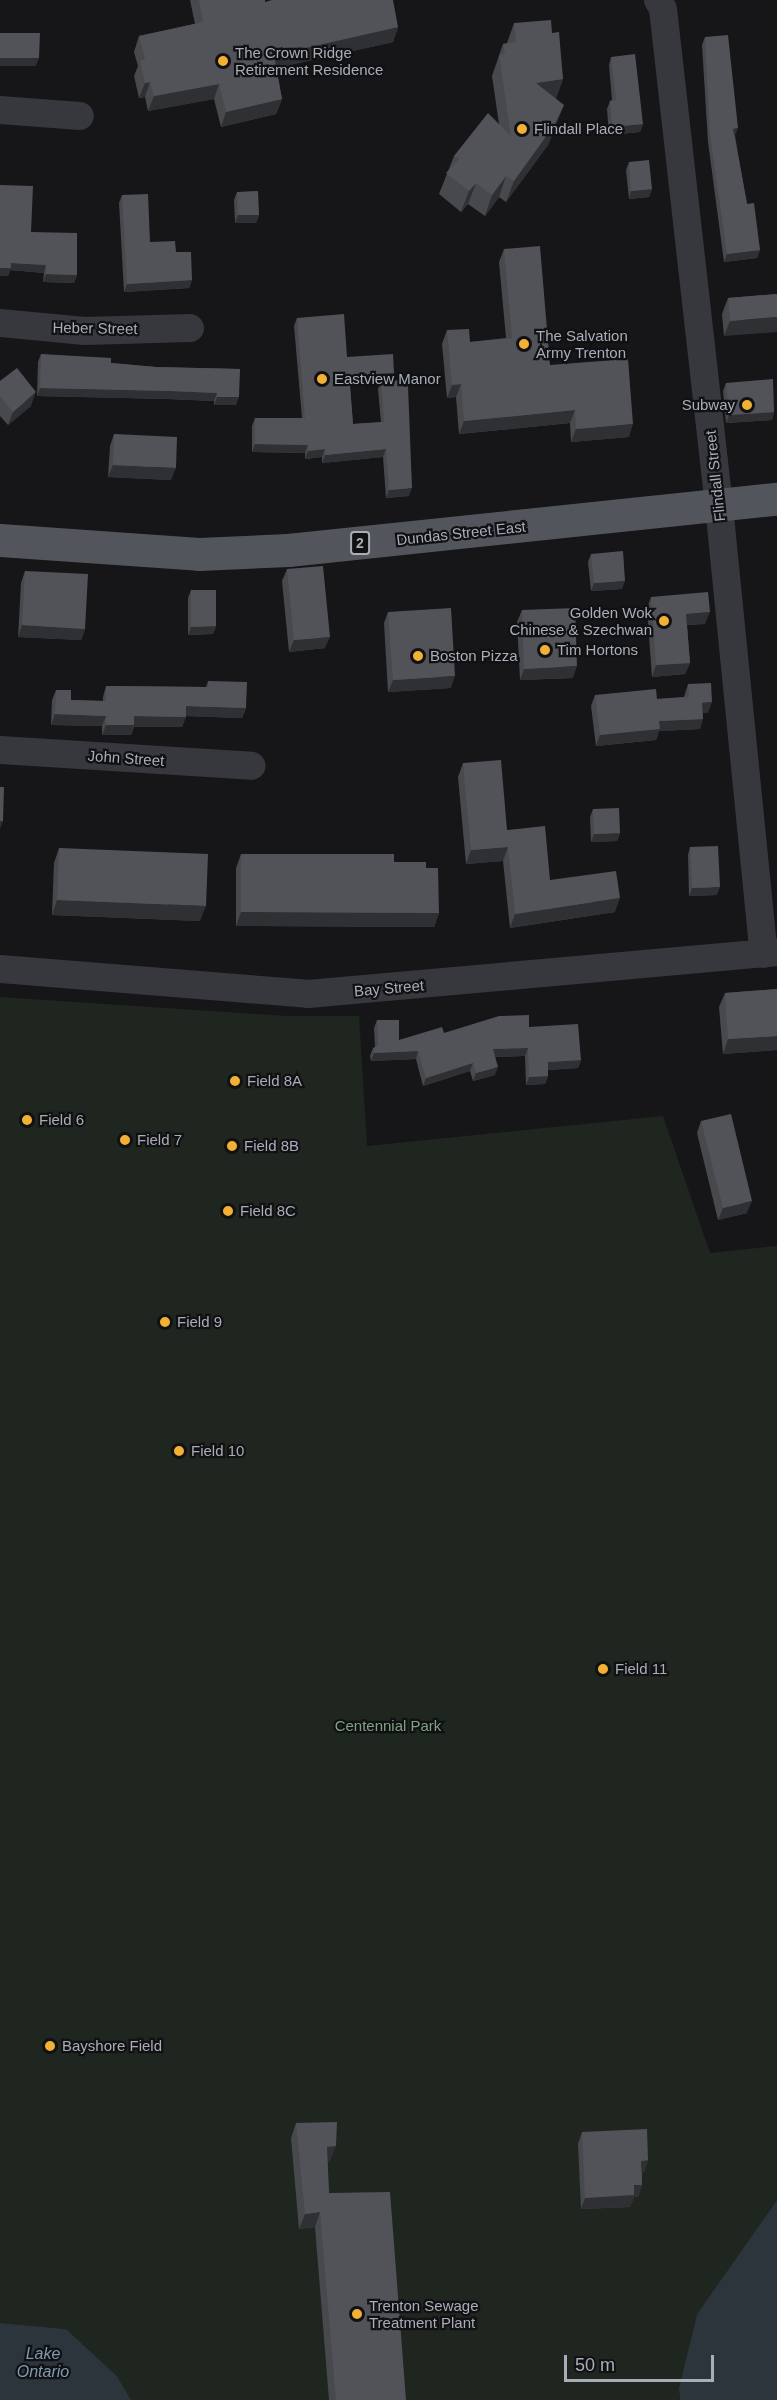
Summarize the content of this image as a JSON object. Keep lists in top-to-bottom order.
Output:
{
  "streets": {
    "main road": ["Dundas Street East", "2"],
    "street": [
      "Heber Street",
      "Flindall Street",
      "John Street",
      "Bay Street"
    ]
  },
  "crossings": [
    ["Flindall Street", "Dundas Street East"],
    ["Flindall Street", "Bay Street"]
  ],
  "water": ["Lake Ontario"],
  "parks": ["Centennial Park"],
  "places": [
    "The Crown Ridge Retirement Residence",
    "Flindall Place",
    "The Salvation Army Trenton",
    "Eastview Manor",
    "Subway",
    "Golden Wok Chinese & Szechwan",
    "Tim Hortons",
    "Boston Pizza",
    "Field 8A",
    "Field 6",
    "Field 7",
    "Field 8B",
    "Field 8C",
    "Field 9",
    "Field 10",
    "Field 11",
    "Bayshore Field",
    "Trenton Sewage Treatment Plant"
  ],
  "scale_bar": "50 m"
}
